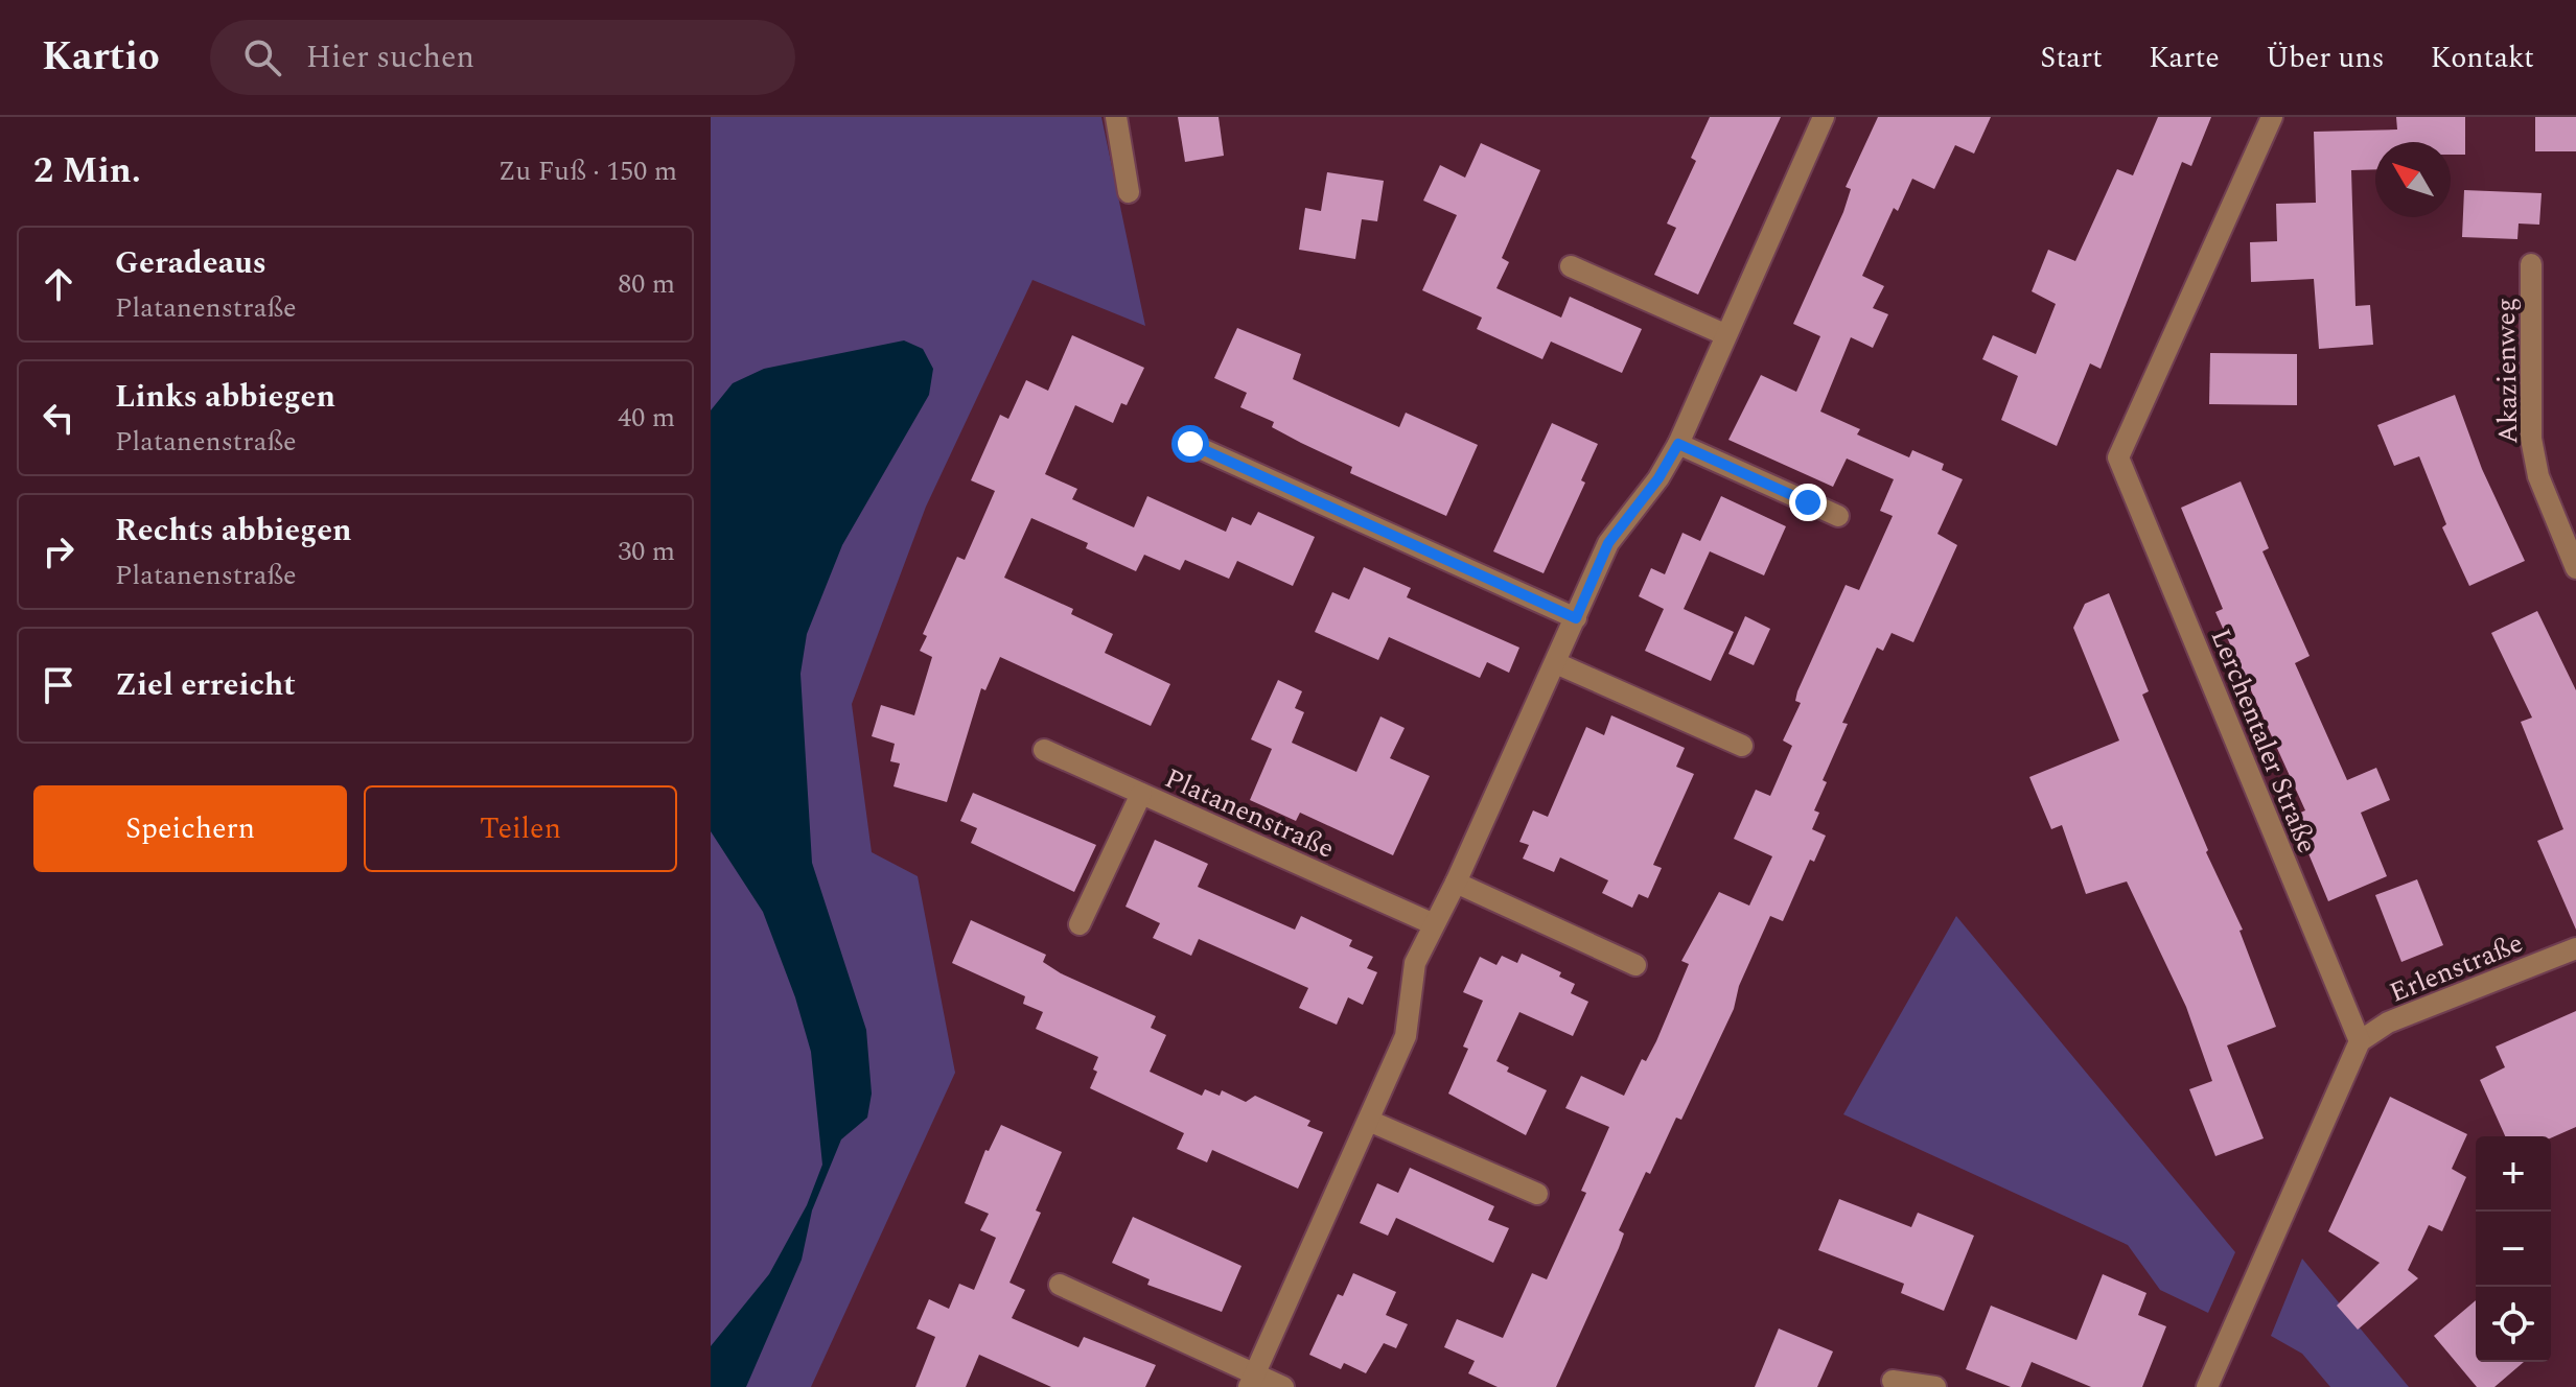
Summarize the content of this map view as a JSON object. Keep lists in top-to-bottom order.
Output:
{
  "streets": {
    "street": [
      "Akazienweg",
      "Lerchentaler Straße",
      "Platanenstraße",
      "Erlenstraße"
    ]
  },
  "crossings": [
    ["Lerchentaler Straße", "Erlenstraße"]
  ],
  "north": "top left",
  "page": {
    "header": "Kartio",
    "search": "Hier suchen",
    "nav": [
      "Start",
      "Karte",
      "Über uns",
      "Kontakt"
    ],
    "heading": ["2 Min.", "Zu Fuß · 150 m"],
    "list": [
      ["Geradeaus", "Platanenstraße", "80 m"],
      ["Links abbiegen", "Platanenstraße", "40 m"],
      ["Rechts abbiegen", "Platanenstraße", "30 m"],
      "Ziel erreicht"
    ],
    "buttons": ["Speichern", "Teilen"],
    "map_buttons": ["+", "−"]
  }
}
